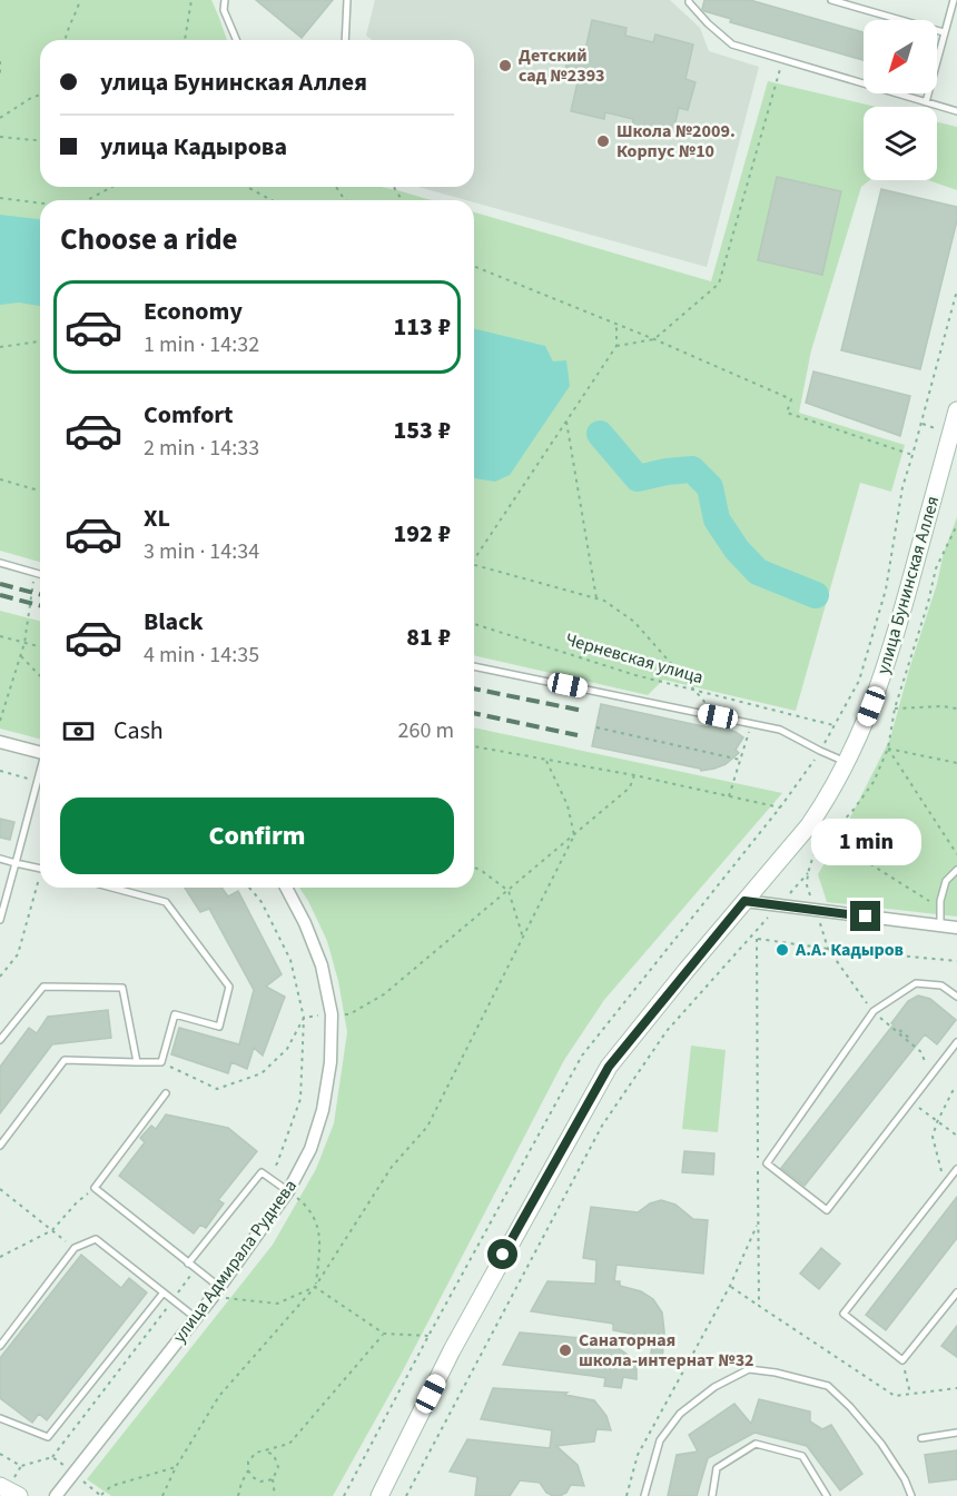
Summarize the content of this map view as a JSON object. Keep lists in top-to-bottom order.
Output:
{
  "streets": {
    "street": ["улица Бунинская Аллея", "улица Адмирала Руднева"],
    "path": ["Черневская улица"]
  },
  "places": [
    "Детский сад №2393",
    "Школа №2009. Корпус №10",
    "А.А. Кадыров",
    "Санаторная школа-интернат №32"
  ],
  "north": "bottom left",
  "page": {
    "banner": ["улица Бунинская Аллея", "улица Кадырова"],
    "heading": "Choose a ride",
    "list": [
      {
        "name": "Economy",
        "note": "1 min · 14:32",
        "value": "113 ₽"
      },
      {
        "name": "Comfort",
        "note": "2 min · 14:33",
        "value": "153 ₽"
      },
      {
        "name": "XL",
        "note": "3 min · 14:34",
        "value": "192 ₽"
      },
      {
        "name": "Black",
        "note": "4 min · 14:35",
        "value": "81 ₽"
      }
    ],
    "pay": ["Cash", "260 m"],
    "buttons": "Confirm",
    "bubble": "1 min"
  }
}
